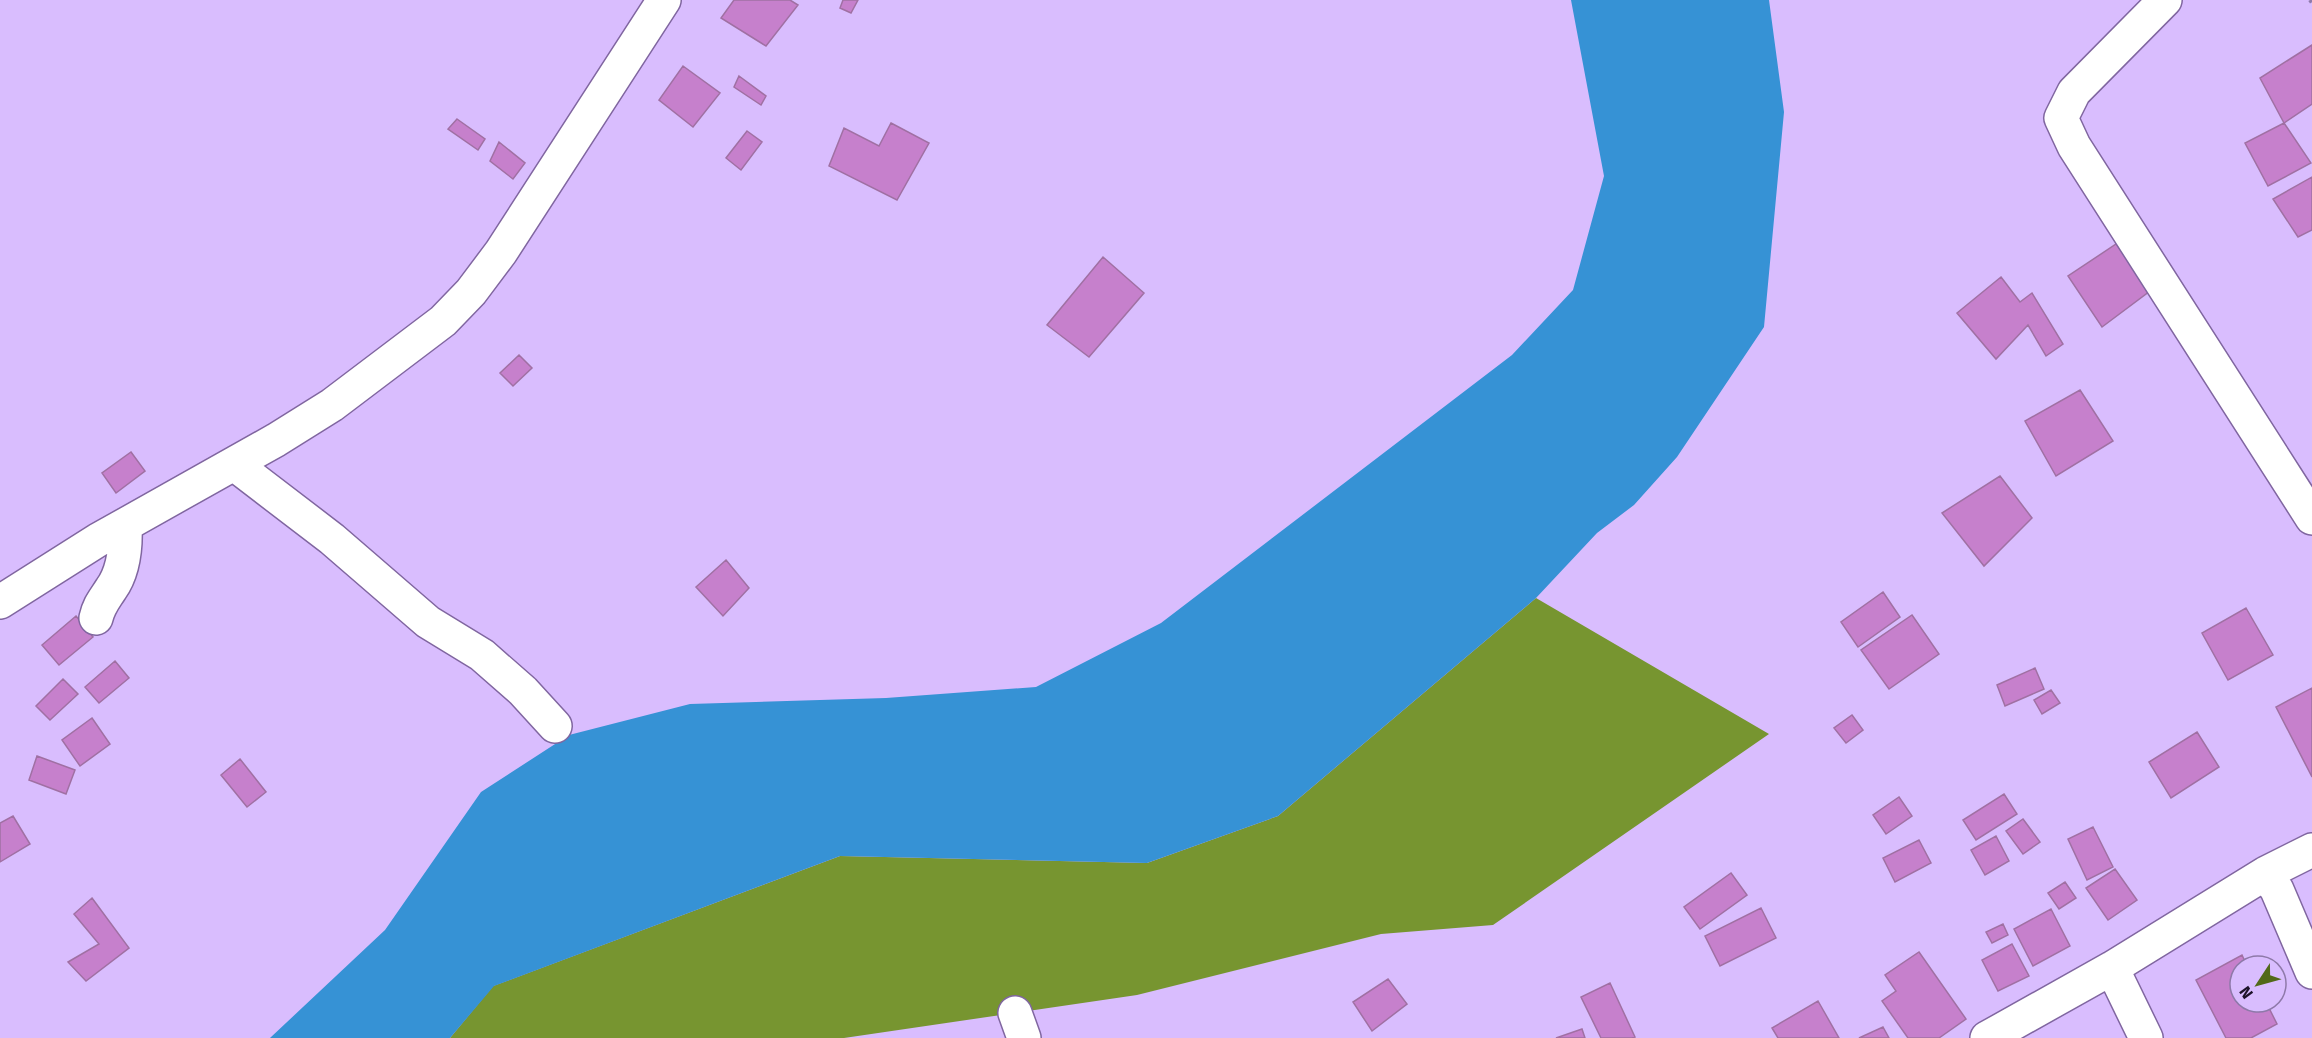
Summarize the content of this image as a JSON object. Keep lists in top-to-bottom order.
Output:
{
  "north": "bottom left"
}
